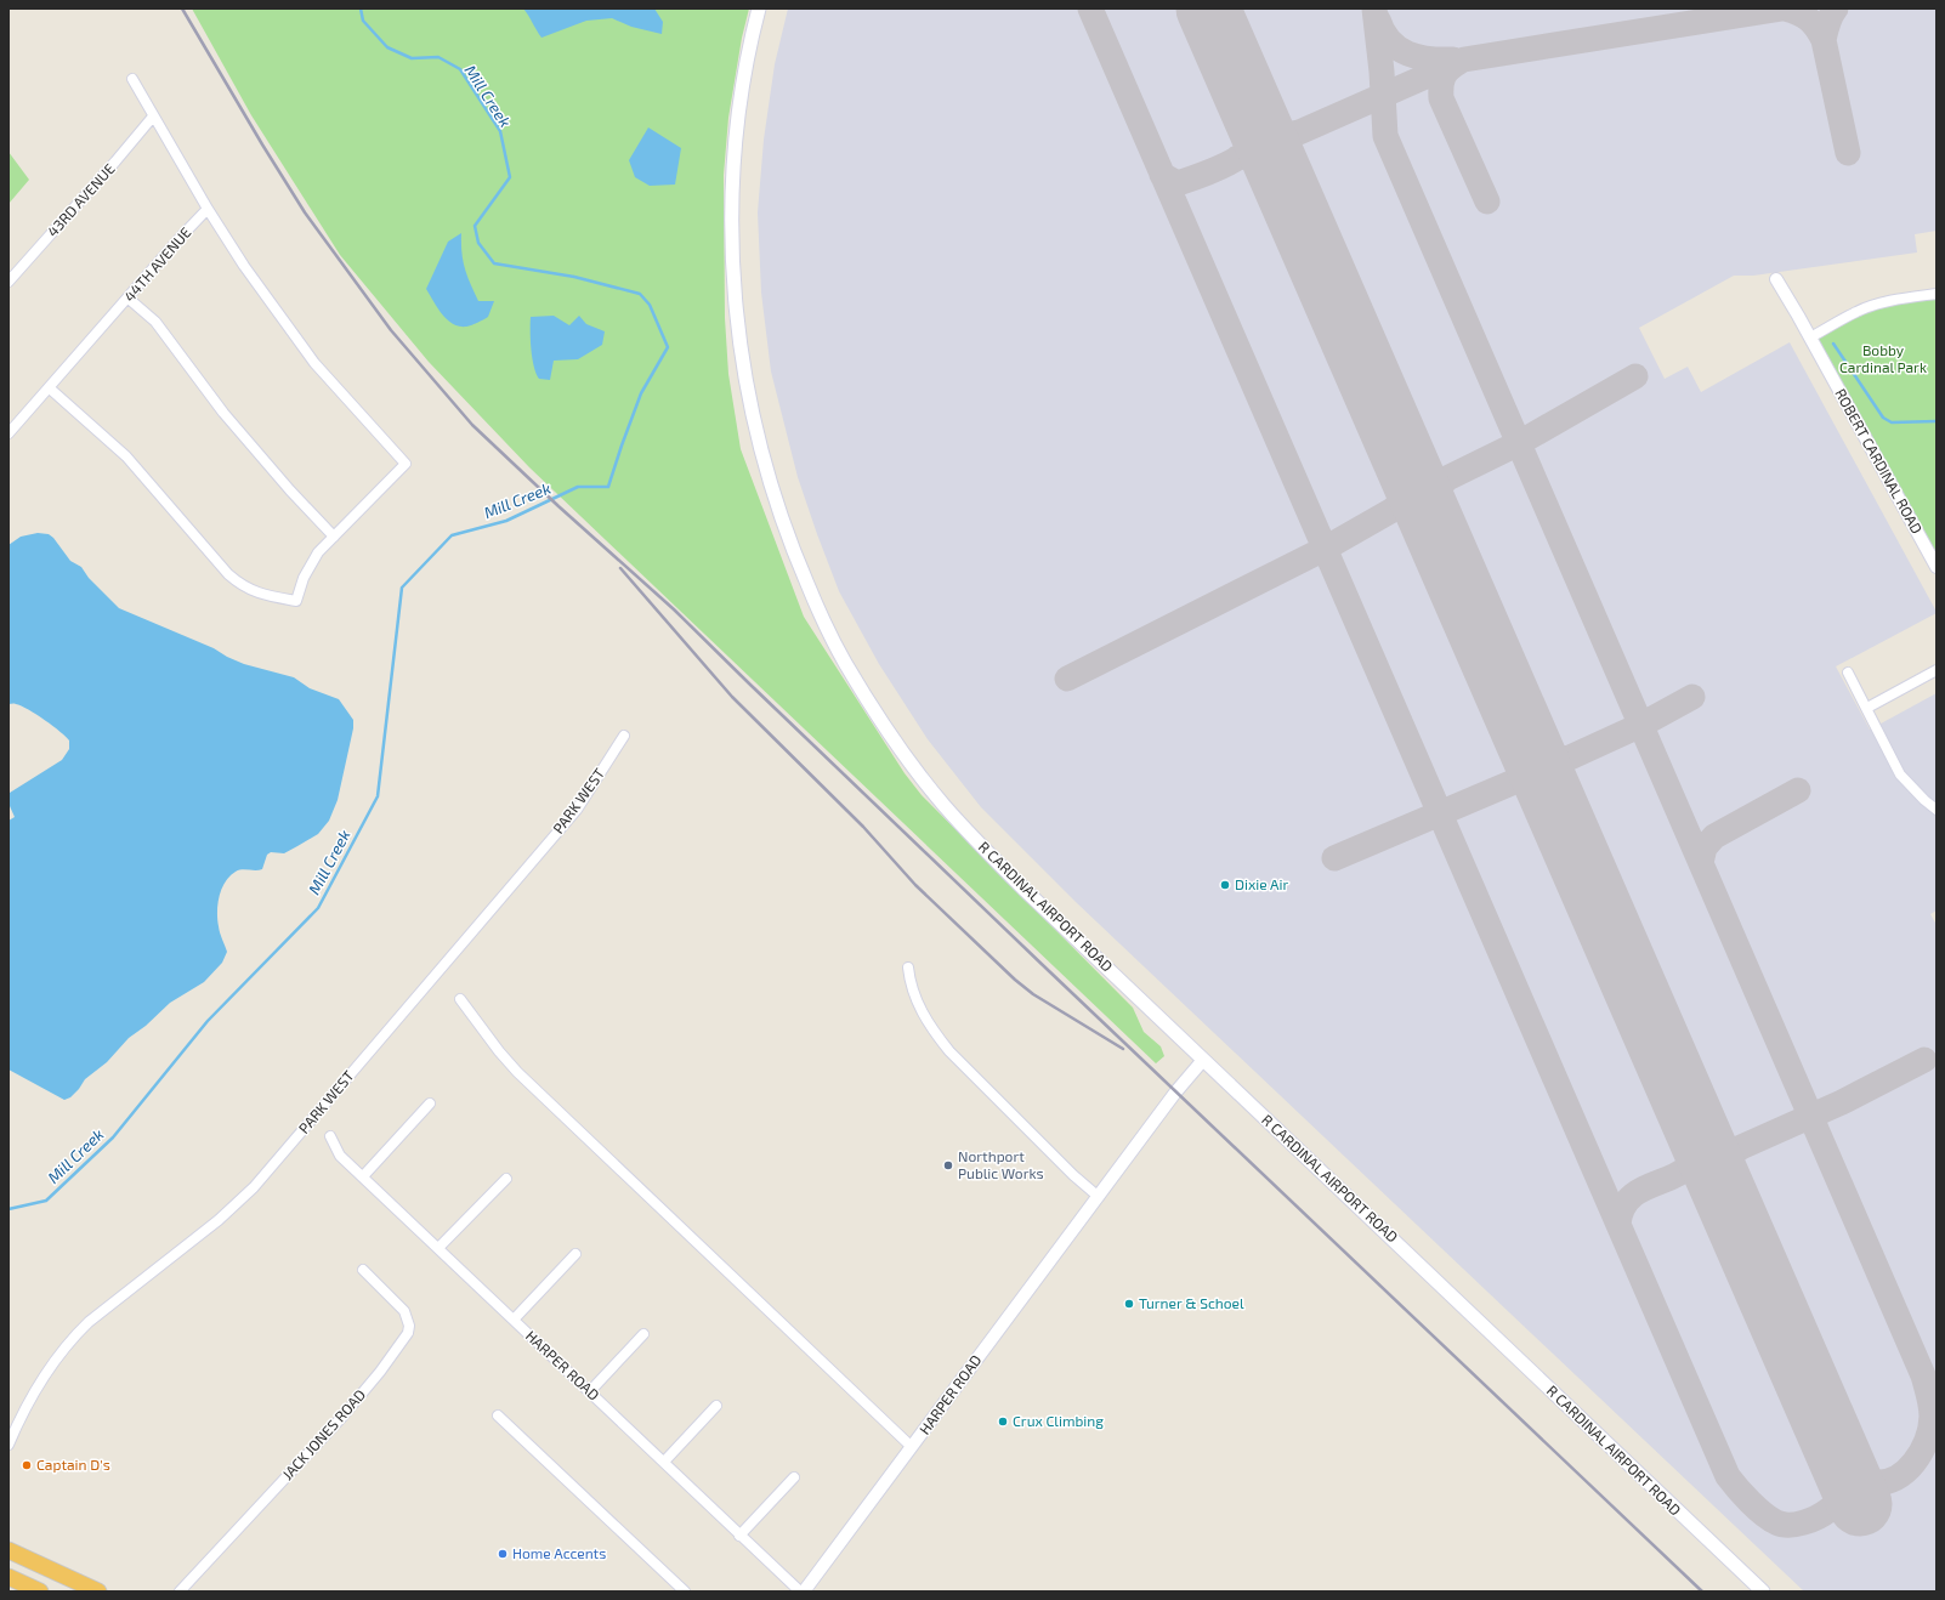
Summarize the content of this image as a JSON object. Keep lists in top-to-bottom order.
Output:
{
  "streets": {
    "main road": ["R CARDINAL AIRPORT ROAD"],
    "street": [
      "43RD AVENUE",
      "44TH AVENUE",
      "ROBERT CARDINAL ROAD",
      "PARK WEST",
      "HARPER ROAD",
      "JACK JONES ROAD"
    ]
  },
  "crossings": [
    ["R CARDINAL AIRPORT ROAD", "HARPER ROAD"]
  ],
  "water": ["Mill Creek"],
  "parks": ["Bobby Cardinal Park"],
  "places": [
    "Dixie Air",
    "Northport Public Works",
    "Turner & Schoel",
    "Crux Climbing",
    "Captain D's",
    "Home Accents"
  ]
}
